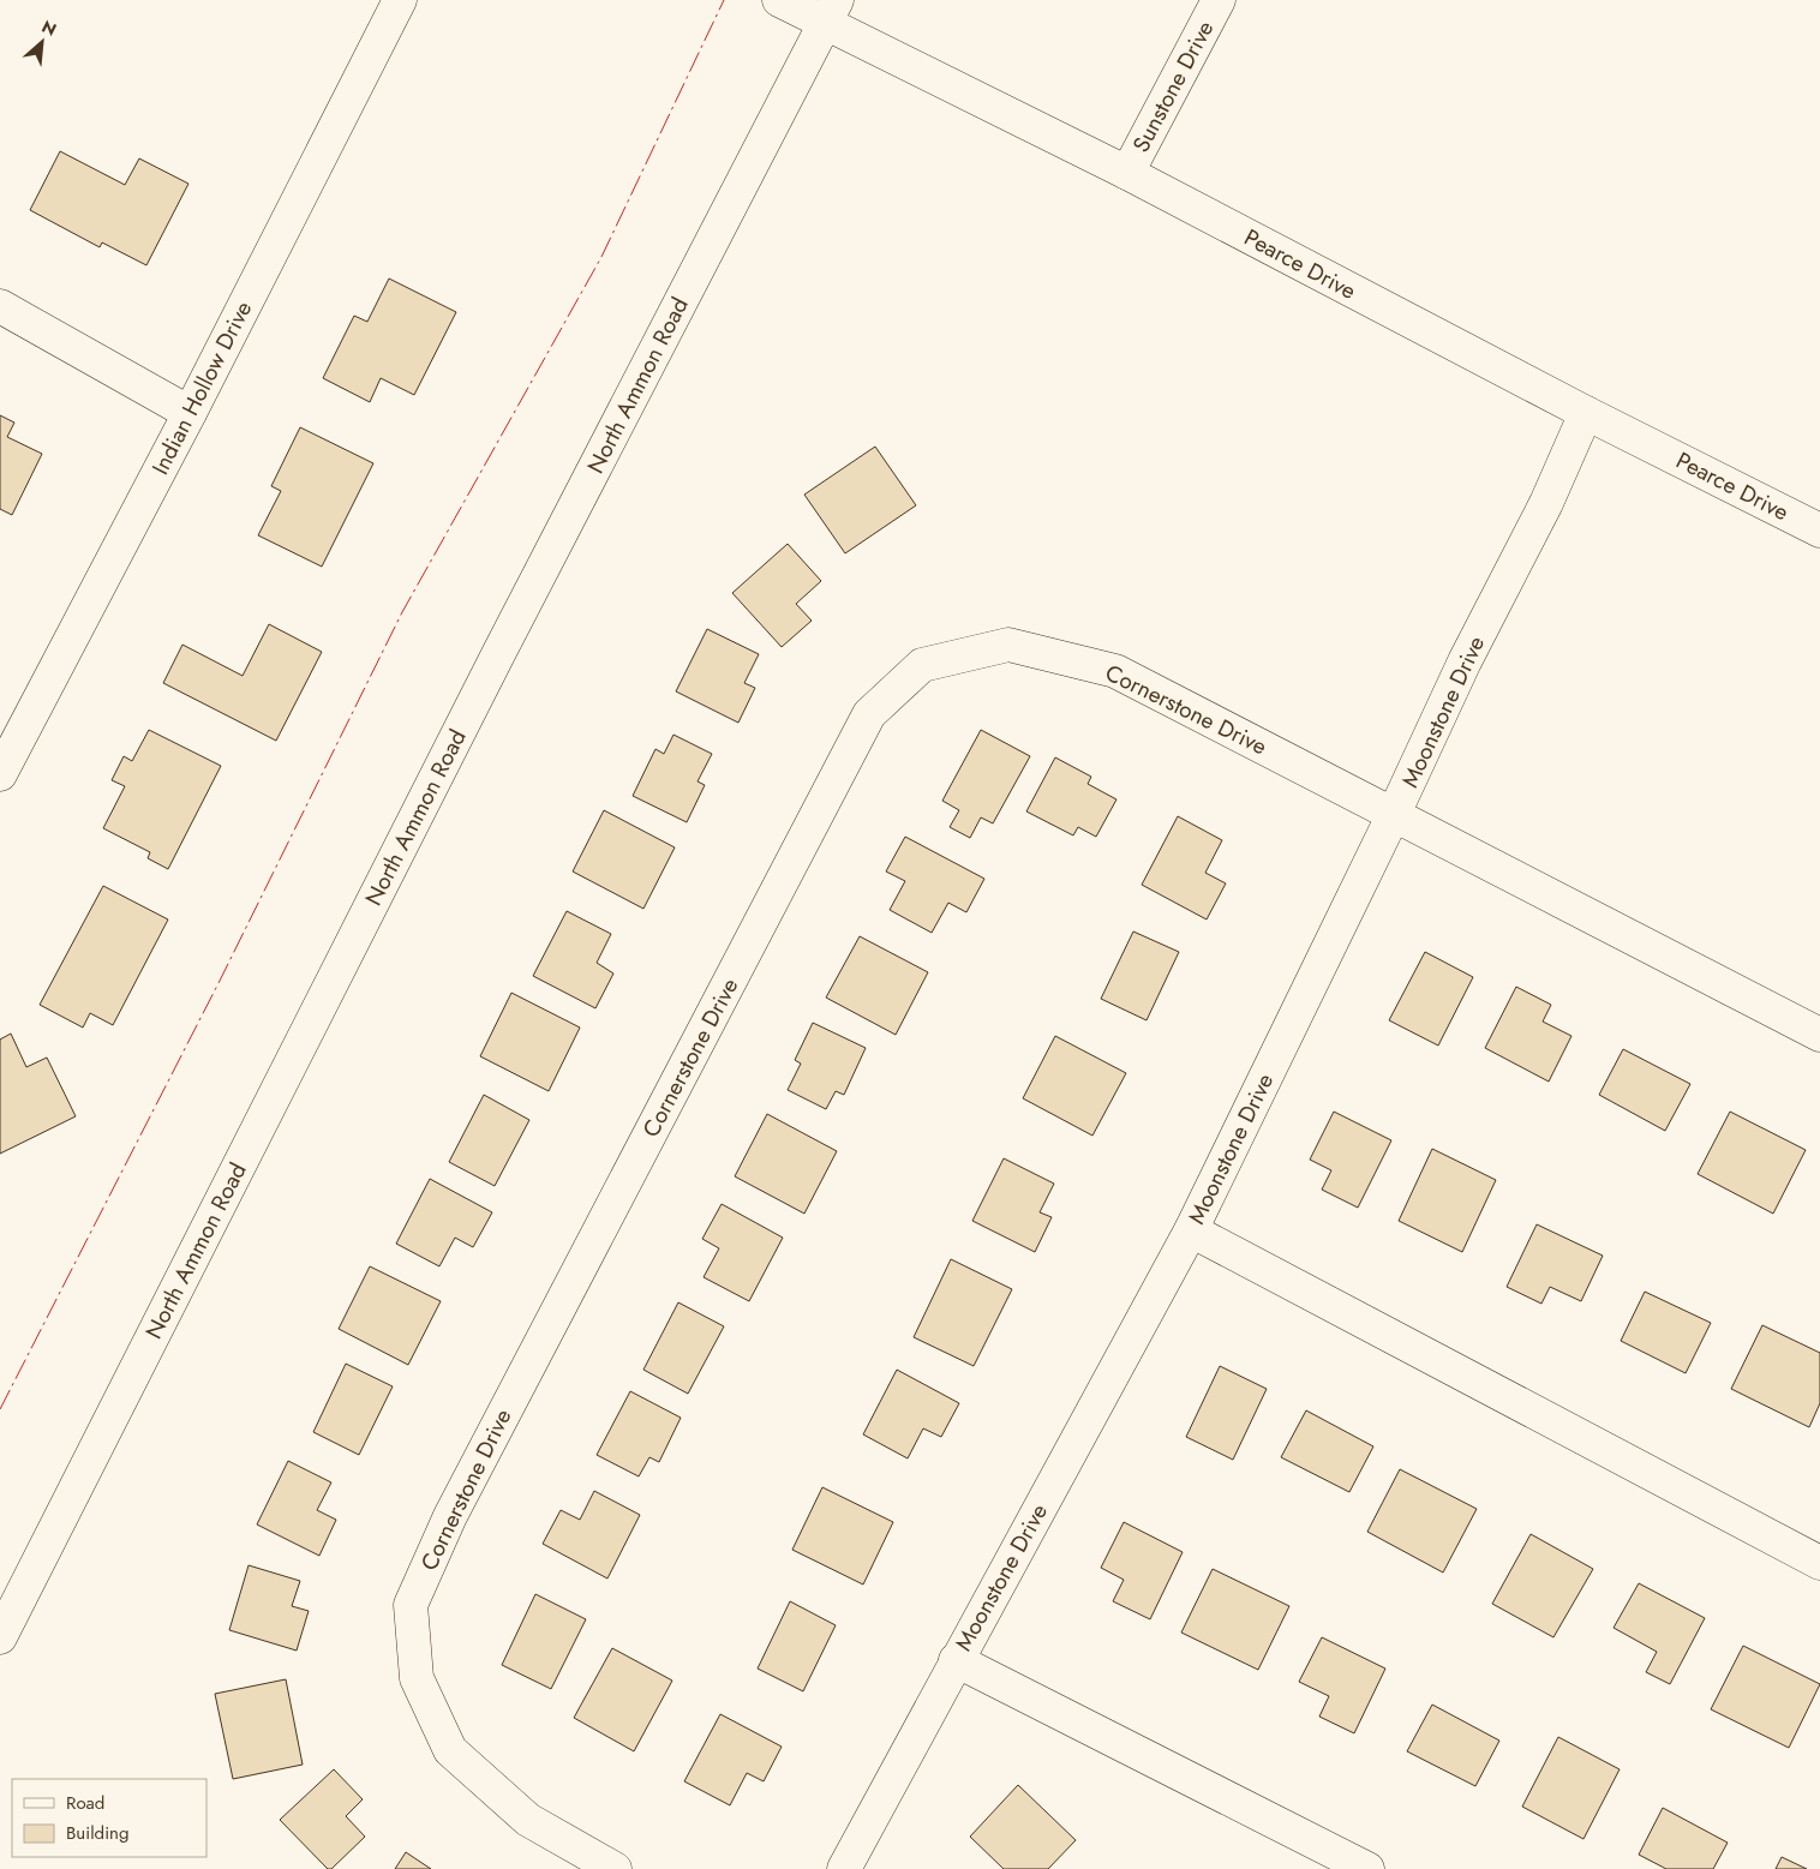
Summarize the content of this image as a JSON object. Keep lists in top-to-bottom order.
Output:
{
  "streets": {
    "street": [
      "Sunstone Drive",
      "Pearce Drive",
      "North Ammon Road",
      "Indian Hollow Drive",
      "Cornerstone Drive",
      "Moonstone Drive"
    ]
  },
  "crossings": [
    ["Sunstone Drive", "Pearce Drive"],
    ["Pearce Drive", "North Ammon Road"],
    ["Pearce Drive", "Moonstone Drive"],
    ["Cornerstone Drive", "Moonstone Drive"]
  ],
  "legend": ["Road", "Building"],
  "north": "top right"
}
